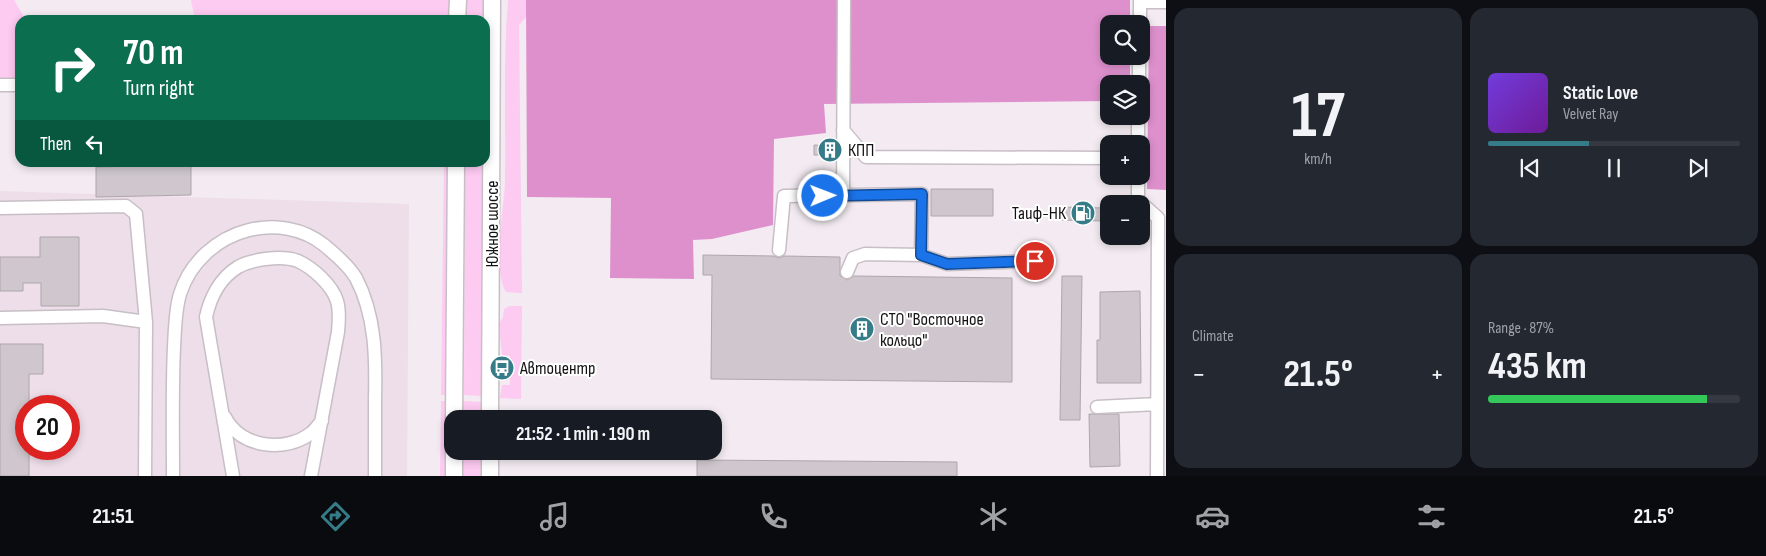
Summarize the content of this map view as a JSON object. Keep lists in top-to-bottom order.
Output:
{
  "streets": {
    "main road": ["Южное шоссе"]
  },
  "places": {
    "building": ["КПП", "СТО \"Восточное кольцо\""],
    "fuel station": ["Таиф-НК"],
    "bus stop": ["Автоцентр"]
  },
  "page": {
    "tile": [
      ["17", "km/h"],
      "Climate",
      ["Range · 87%", "435 km"]
    ],
    "map_buttons": ["+", "−"],
    "turn": ["70 m", "Turn right"],
    "song": ["Static Love", "Velvet Ray"],
    "then": "Then",
    "heat": ["−", "21.5°", "+"],
    "limit": "20",
    "trip": "21:52 · 1 min · 190 m",
    "tabs": ["21:51", "21.5°"]
  }
}
